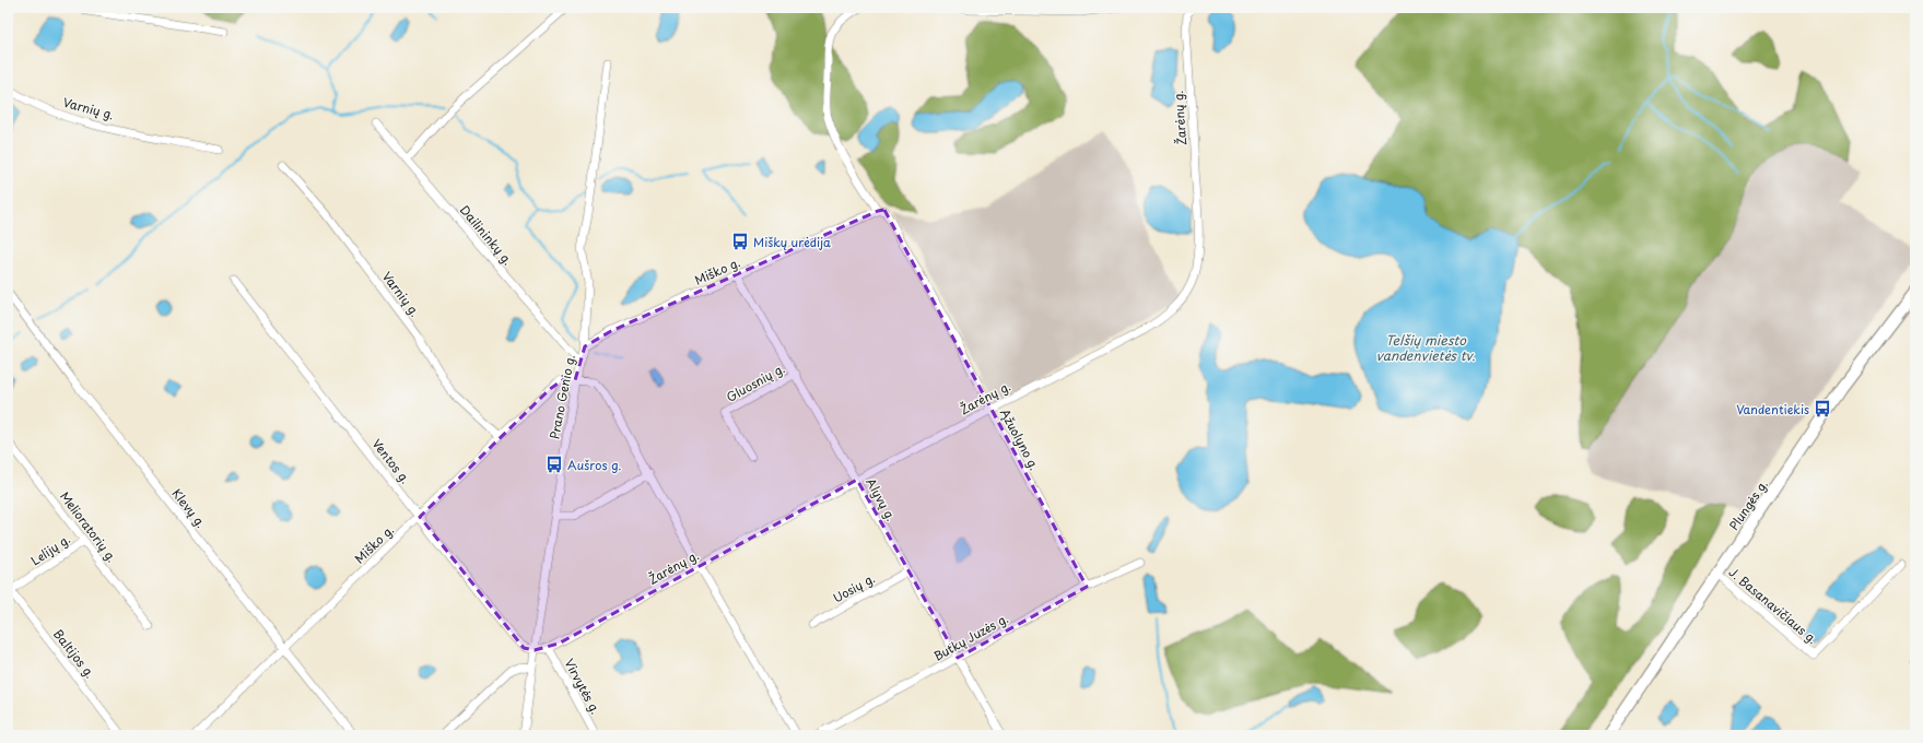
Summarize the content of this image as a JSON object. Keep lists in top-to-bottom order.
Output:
{
  "streets": {
    "main road": ["Plungės g."],
    "street": [
      "Varnių g.",
      "Žarėnų g.",
      "Dailininkų g.",
      "Miško g.",
      "Gluosnių g.",
      "Prano Genio g.",
      "Ąžuolyno g.",
      "Ventos g.",
      "Alyvų g.",
      "Klevų g.",
      "Melioratorių g.",
      "Lelijų g.",
      "Uosių g.",
      "J. Basanavičiaus g.",
      "Butkų Juzės g.",
      "Baltijos g.",
      "Virvytės g."
    ]
  },
  "crossings": [
    ["Varnių g.", "Miško g."],
    ["Žarėnų g.", "Prano Genio g."],
    ["Žarėnų g.", "Ąžuolyno g."],
    ["Žarėnų g.", "Ventos g."],
    ["Žarėnų g.", "Alyvų g."],
    ["Žarėnų g.", "Virvytės g."],
    ["Dailininkų g.", "Prano Genio g."],
    ["Miško g.", "Prano Genio g."],
    ["Miško g.", "Ąžuolyno g."],
    ["Miško g.", "Ventos g."],
    ["Miško g.", "Alyvų g."],
    ["Miško g.", "Klevų g."],
    ["Gluosnių g.", "Alyvų g."],
    ["Prano Genio g.", "Ventos g."],
    ["Ąžuolyno g.", "Butkų Juzės g."],
    ["Alyvų g.", "Uosių g."],
    ["Alyvų g.", "Butkų Juzės g."],
    ["Plungės g.", "J. Basanavičiaus g."],
    ["Melioratorių g.", "Lelijų g."],
    ["Lelijų g.", "Baltijos g."]
  ],
  "water": ["Telšių miesto vandenvietės tv."],
  "places": {
    "bus stop": ["Miškų urėdija", "Vandentiekis", "Aušros g."]
  }
}
